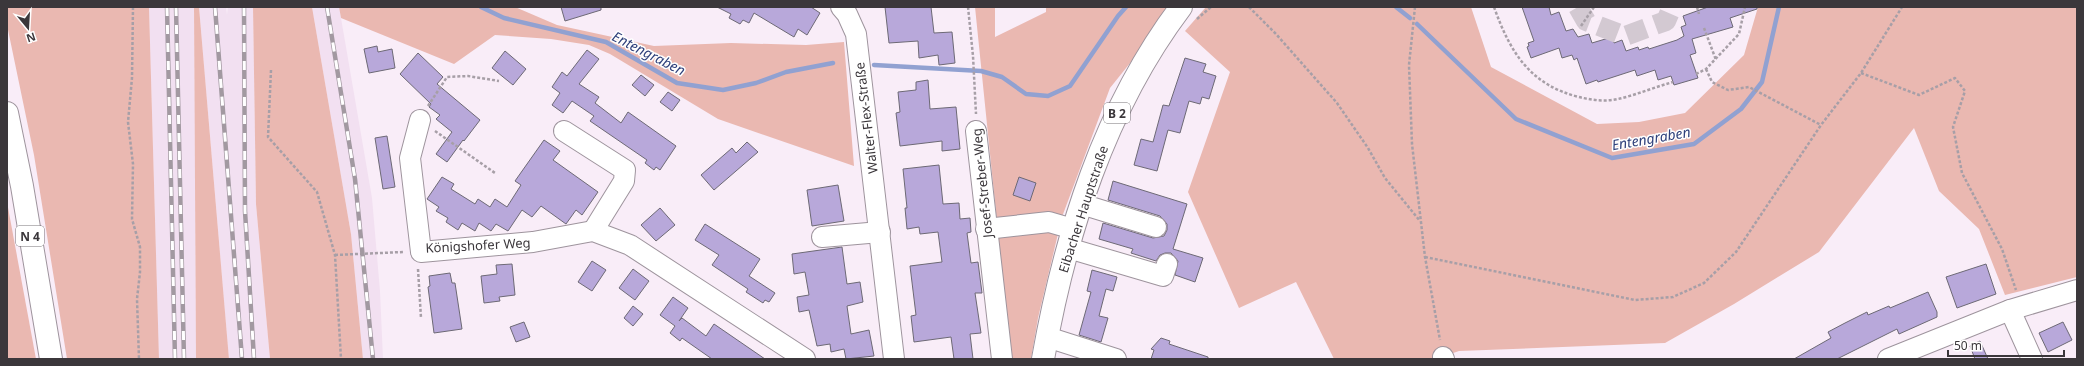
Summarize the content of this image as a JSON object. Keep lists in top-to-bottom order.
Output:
{
  "streets": {
    "main road": ["B 2", "Eibacher Hauptstraße", "N 4"],
    "street": ["Walter-Flex-Straße", "Josef-Streber-Weg", "Königshofer Weg"]
  },
  "water": ["Entengraben"],
  "scale_bar": "50 m",
  "north": "bottom"
}
